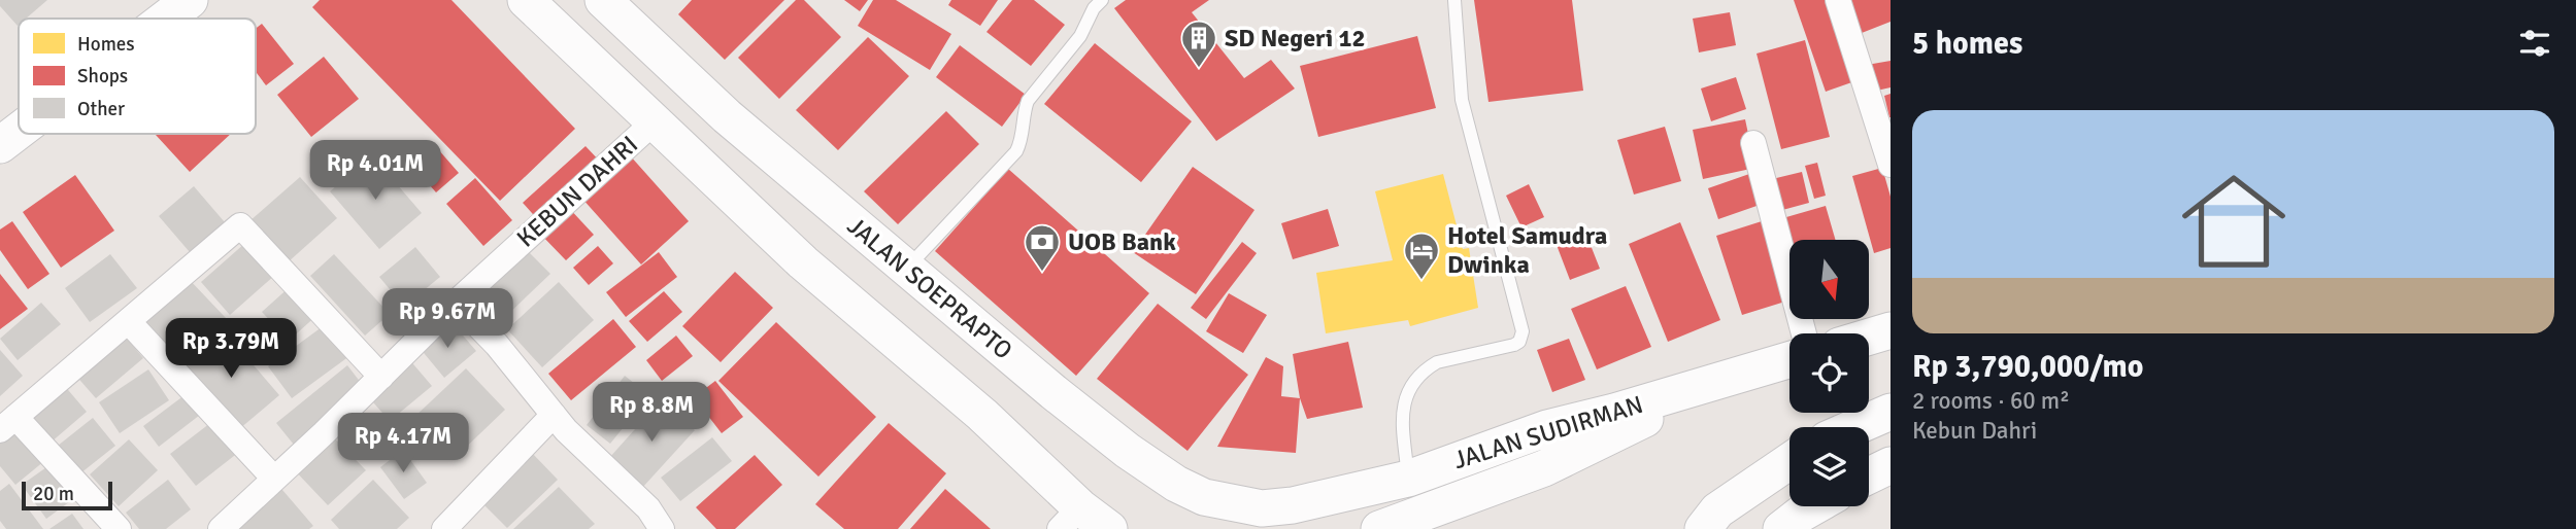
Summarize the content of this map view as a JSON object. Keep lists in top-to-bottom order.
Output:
{
  "streets": {
    "main road": ["JALAN SOEPRAPTO", "JALAN SUDIRMAN"],
    "street": ["KEBUN DAHRI"]
  },
  "crossings": [
    ["JALAN SOEPRAPTO", "JALAN SUDIRMAN"]
  ],
  "places": {
    "building": ["SD Negeri 12"],
    "bank": ["UOB Bank"],
    "hotel": ["Hotel Samudra Dwinka"]
  },
  "legend": ["Homes", "Shops", "Other"],
  "scale_bar": "20 m",
  "north": "bottom",
  "page": {
    "heading": "5 homes",
    "list": [
      {
        "name": "Rp 3,790,000/mo",
        "note": "2 rooms · 60 m² · Kebun Dahri"
      }
    ],
    "price": [
      "Rp 4.01M",
      "Rp 9.67M",
      "Rp 3.79M",
      "Rp 8.8M",
      "Rp 4.17M"
    ],
    "scale": "20 m"
  }
}
